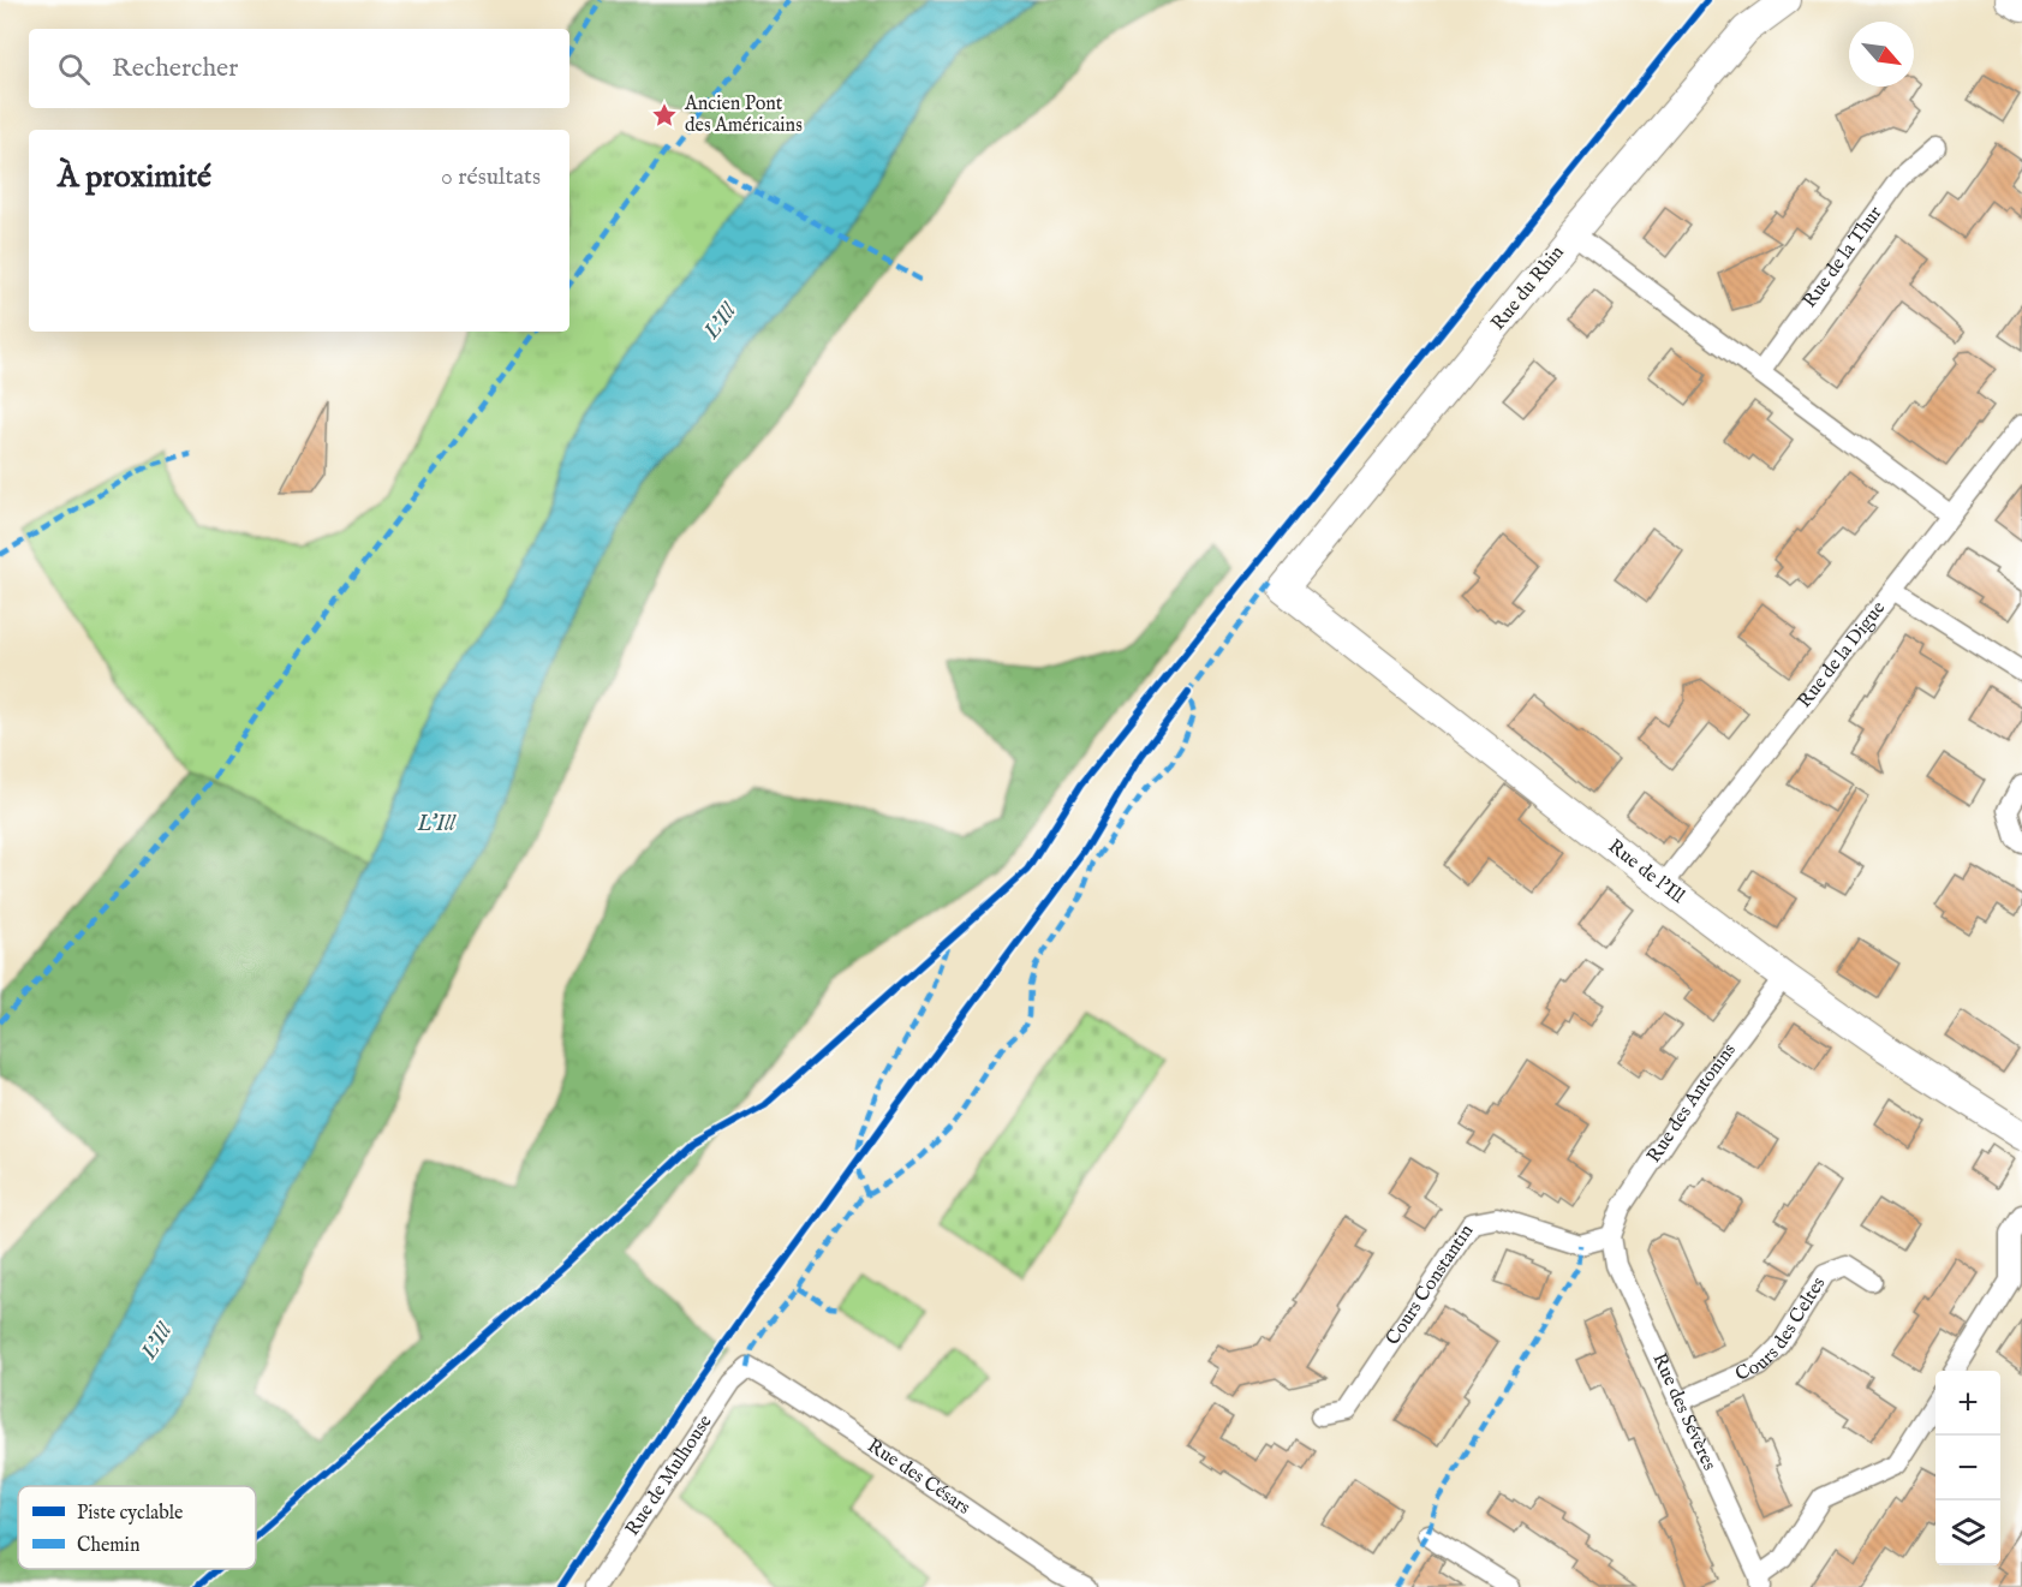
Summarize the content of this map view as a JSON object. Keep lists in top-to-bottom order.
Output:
{
  "streets": {
    "street": [
      "Rue de la Thur",
      "Rue du Rhin",
      "Rue de la Digue",
      "Rue de l'Ill",
      "Rue des Antonins",
      "Cours Constantin",
      "Cours des Celtes",
      "Rue des Sévères",
      "Rue de Mulhouse",
      "Rue des Césars"
    ]
  },
  "crossings": [
    ["Rue du Rhin", "Rue de l'Ill"],
    ["Rue de la Digue", "Rue de l'Ill"],
    ["Rue de l'Ill", "Rue des Antonins"],
    ["Rue des Antonins", "Cours Constantin"],
    ["Rue des Antonins", "Rue des Sévères"],
    ["Cours Constantin", "Rue des Sévères"],
    ["Cours des Celtes", "Rue des Sévères"],
    ["Rue de Mulhouse", "Rue des Césars"]
  ],
  "water": ["L'Ill"],
  "places": {
    "place": ["Ancien Pont des Américains"]
  },
  "legend": ["Piste cyclable", "Chemin"],
  "north": "bottom right",
  "page": {
    "search": "Rechercher",
    "heading": ["À proximité", "0 résultats"],
    "map_buttons": ["+", "−"]
  }
}
